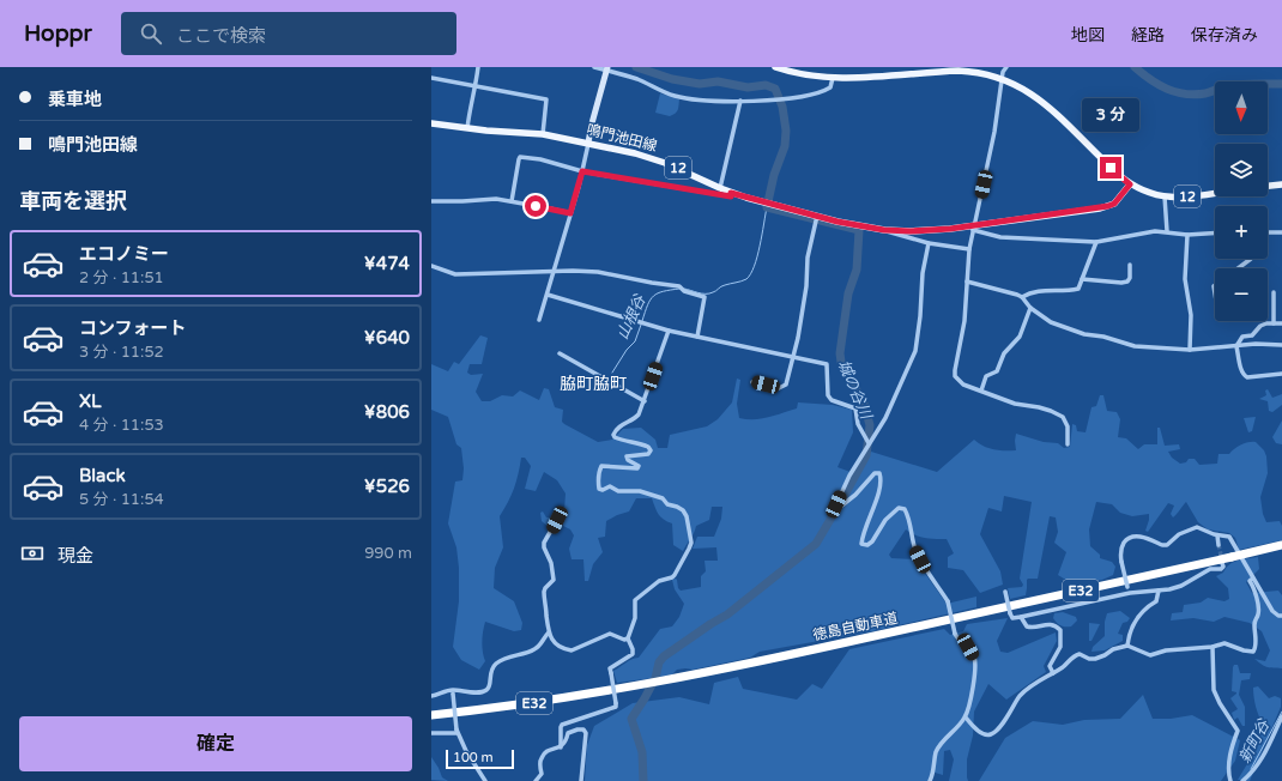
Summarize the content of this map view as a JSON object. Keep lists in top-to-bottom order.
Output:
{
  "streets": {
    "highway": ["E32", "徳島自動車道"],
    "main road": ["鳴門池田線", "12"]
  },
  "crossings": [
    ["鳴門池田線", "12"]
  ],
  "districts": ["脇町脇町"],
  "water": ["山根谷", "城の谷川", "新町谷"],
  "scale_bar": "100 m",
  "north": "bottom",
  "page": {
    "header": "Hoppr",
    "search": "ここで検索",
    "nav": ["地図", "経路", "保存済み"],
    "banner": ["乗車地", "鳴門池田線"],
    "map_buttons": ["+", "−"],
    "bubble": "3 分",
    "heading": "車両を選択",
    "list": [
      {
        "name": "エコノミー",
        "note": "2 分 · 11:51",
        "value": "¥474"
      },
      {
        "name": "コンフォート",
        "note": "3 分 · 11:52",
        "value": "¥640"
      },
      {
        "name": "XL",
        "note": "4 分 · 11:53",
        "value": "¥806"
      },
      {
        "name": "Black",
        "note": "5 分 · 11:54",
        "value": "¥526"
      }
    ],
    "pay": ["現金", "990 m"],
    "buttons": "確定",
    "scale": "100 m"
  }
}
